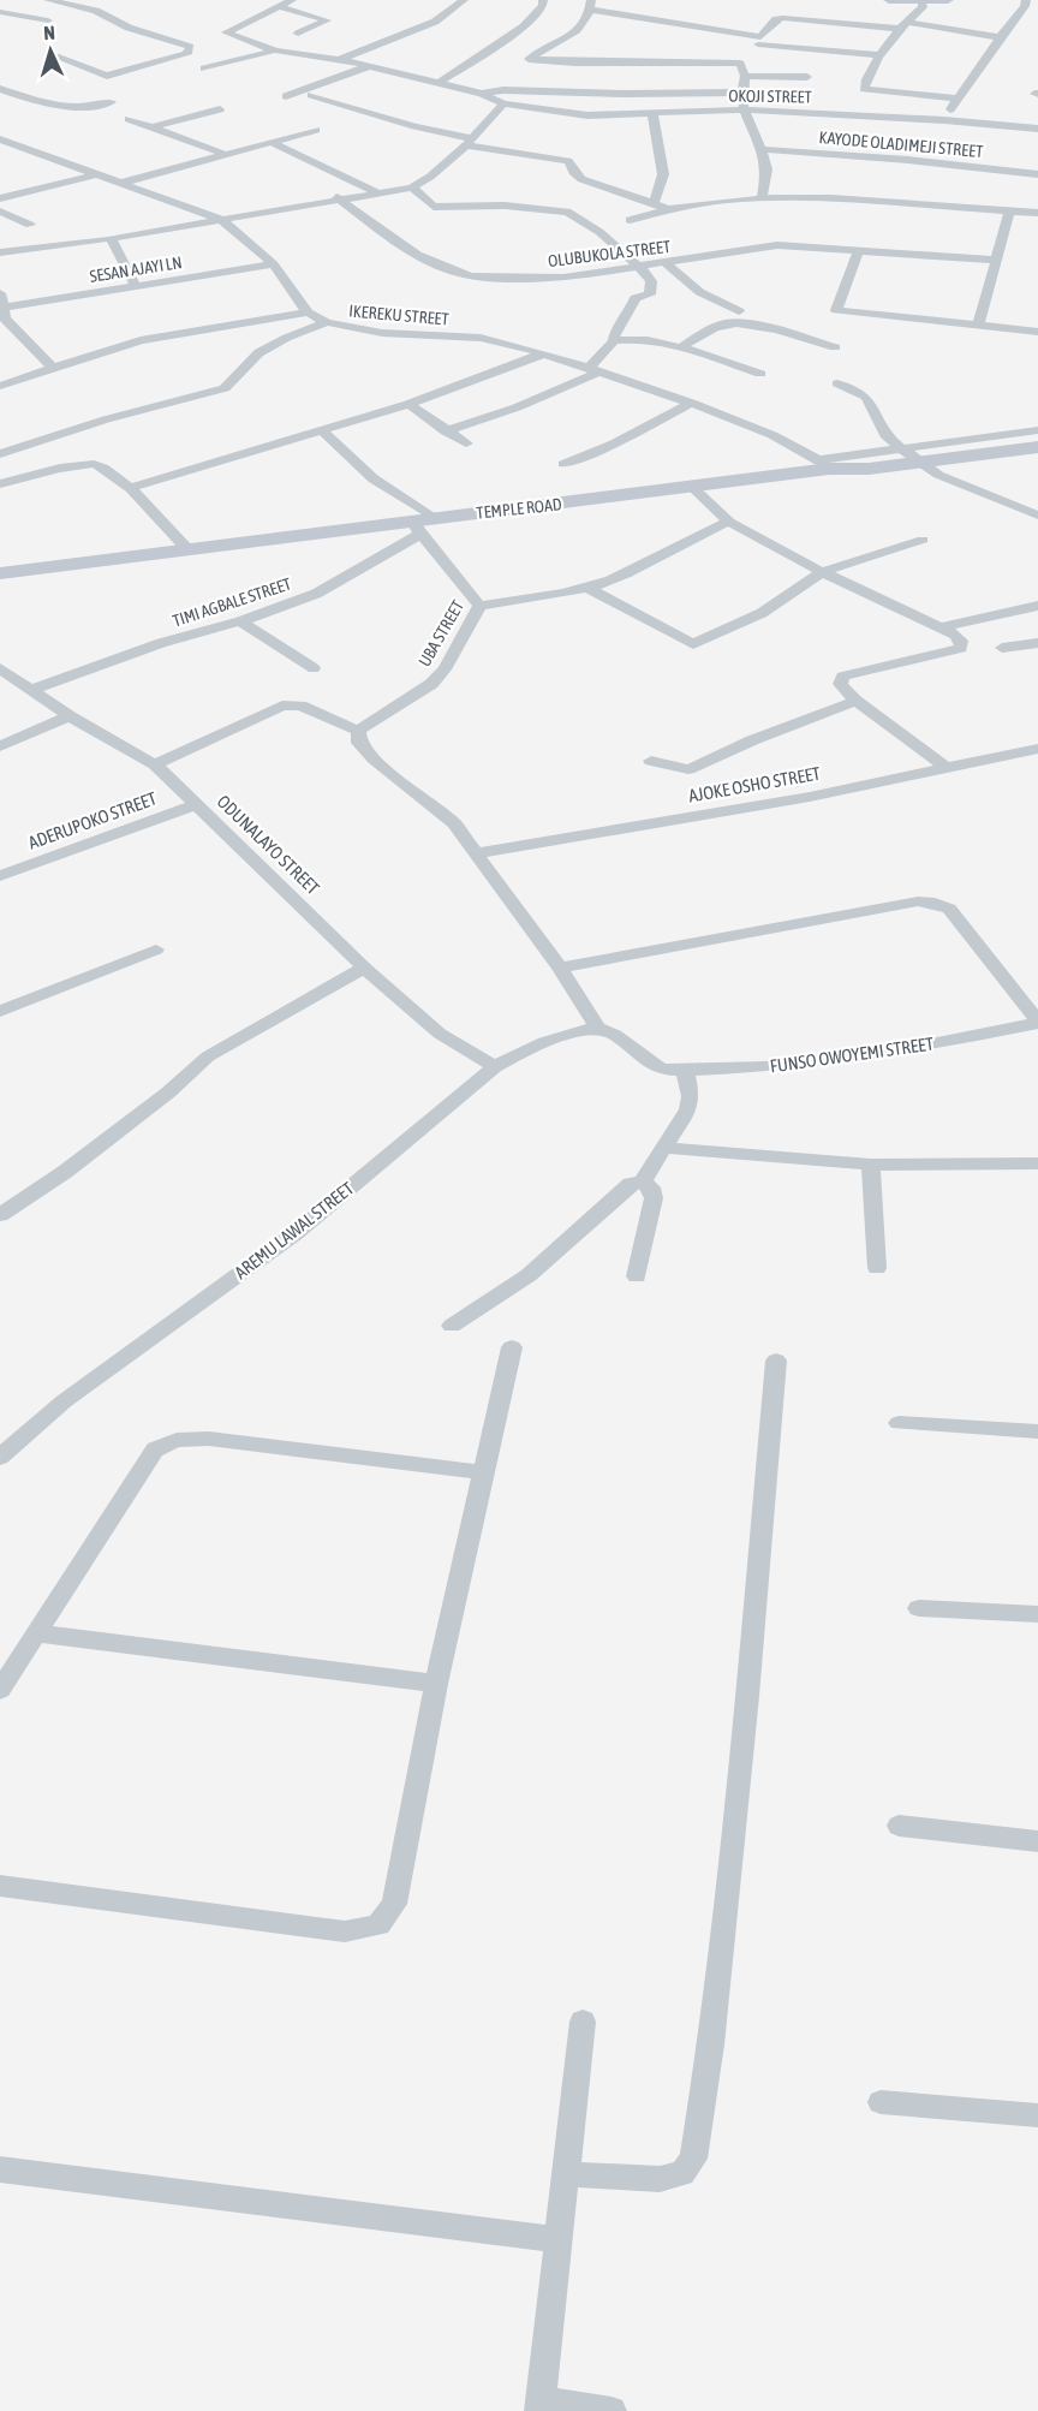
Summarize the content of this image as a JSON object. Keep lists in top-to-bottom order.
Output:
{
  "streets": {
    "street": [
      "OKOJI STREET",
      "KAYODE OLADIMEJI STREET",
      "OLUBUKOLA STREET",
      "SESAN AJAYI LN",
      "IKEREKU STREET",
      "TEMPLE ROAD",
      "TIMI AGBALE STREET",
      "UBA STREET",
      "AJOKE OSHO STREET",
      "ADERUPOKO STREET",
      "ODUNALAYO STREET",
      "FUNSO OWOYEMI STREET",
      "AREMU LAWAL STREET"
    ]
  },
  "crossings": [
    ["SESAN AJAYI LN", "IKEREKU STREET"],
    ["IKEREKU STREET", "TEMPLE ROAD"],
    ["TEMPLE ROAD", "TIMI AGBALE STREET"],
    ["TEMPLE ROAD", "UBA STREET"],
    ["TIMI AGBALE STREET", "UBA STREET"],
    ["TIMI AGBALE STREET", "ODUNALAYO STREET"],
    ["ADERUPOKO STREET", "ODUNALAYO STREET"],
    ["ODUNALAYO STREET", "AREMU LAWAL STREET"],
    ["FUNSO OWOYEMI STREET", "AREMU LAWAL STREET"]
  ],
  "north": "top"
}
